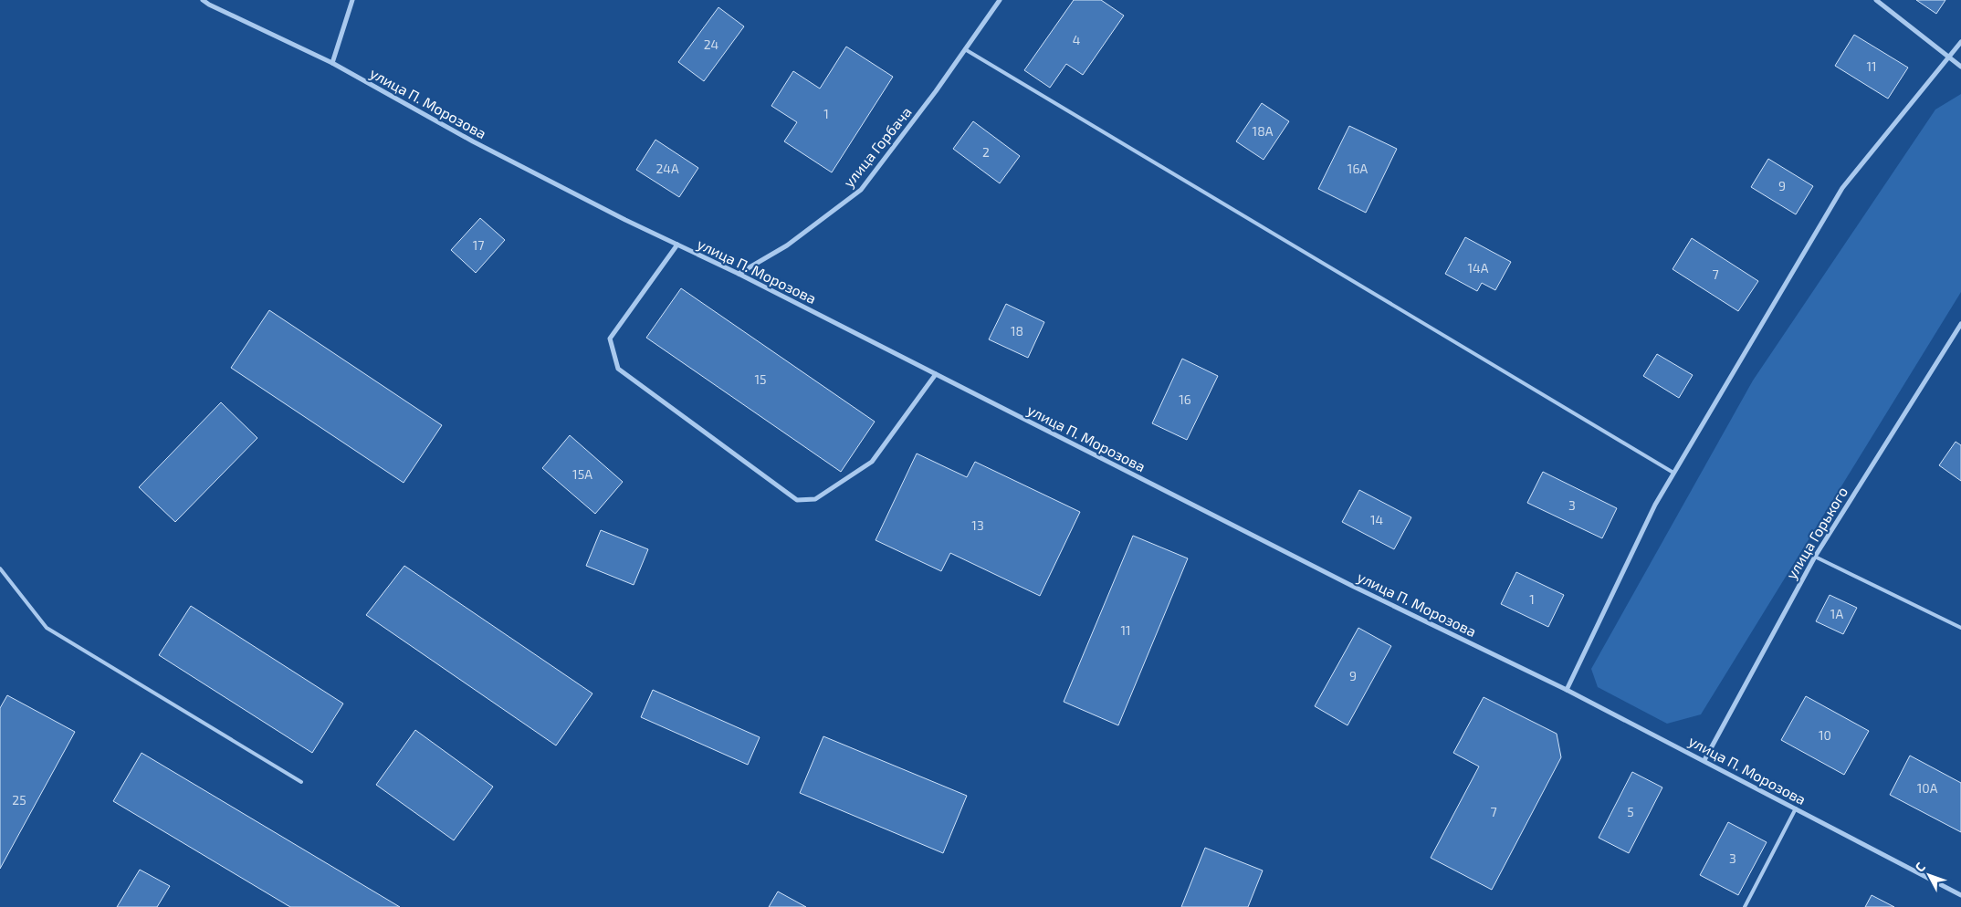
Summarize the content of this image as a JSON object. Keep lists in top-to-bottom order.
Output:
{
  "streets": {
    "street": ["улица П. Морозова", "улица Горбача", "улица Горького"]
  },
  "crossings": [
    ["улица П. Морозова", "улица Горбача"],
    ["улица П. Морозова", "улица Горького"]
  ],
  "house_numbers": [
    "4",
    "24",
    "11",
    "1",
    "18А",
    "2",
    "24А",
    "16А",
    "9",
    "17",
    "14А",
    "7",
    "18",
    "15",
    "16",
    "15А",
    "3",
    "14",
    "13",
    "1",
    "1А",
    "11",
    "9",
    "10",
    "10А",
    "25",
    "7",
    "5",
    "3"
  ],
  "north": "top left"
}
